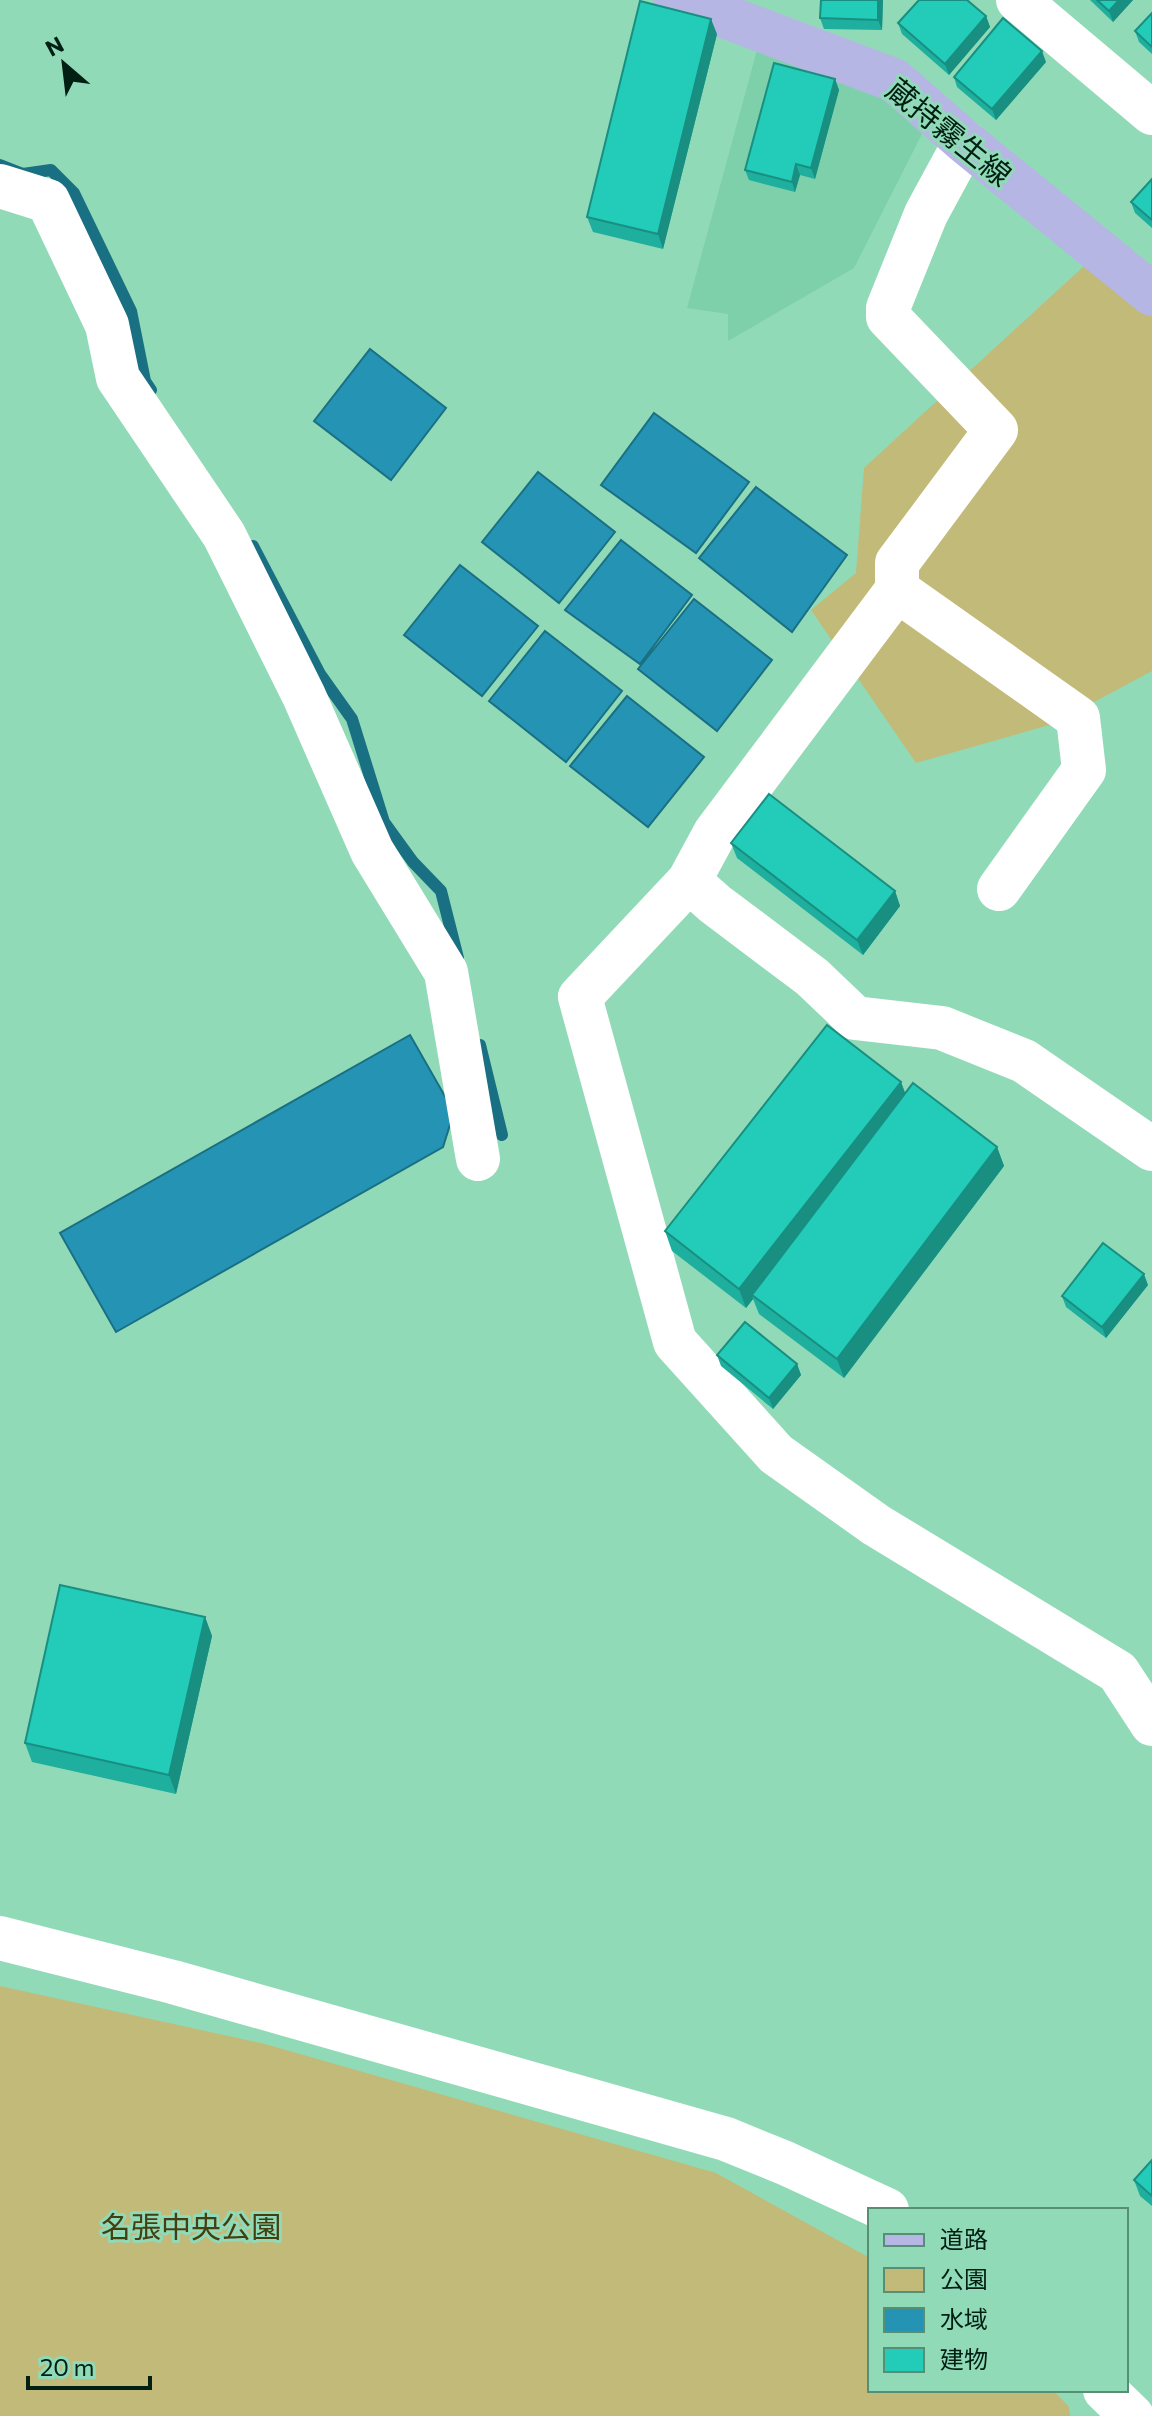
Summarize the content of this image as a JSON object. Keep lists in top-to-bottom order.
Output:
{
  "streets": {
    "main road": ["蔵持霧生線"]
  },
  "parks": ["名張中央公園"],
  "legend": [
    "道路",
    "公園",
    "水域",
    "建物"
  ],
  "scale_bar": "20 m",
  "north": "top left"
}
